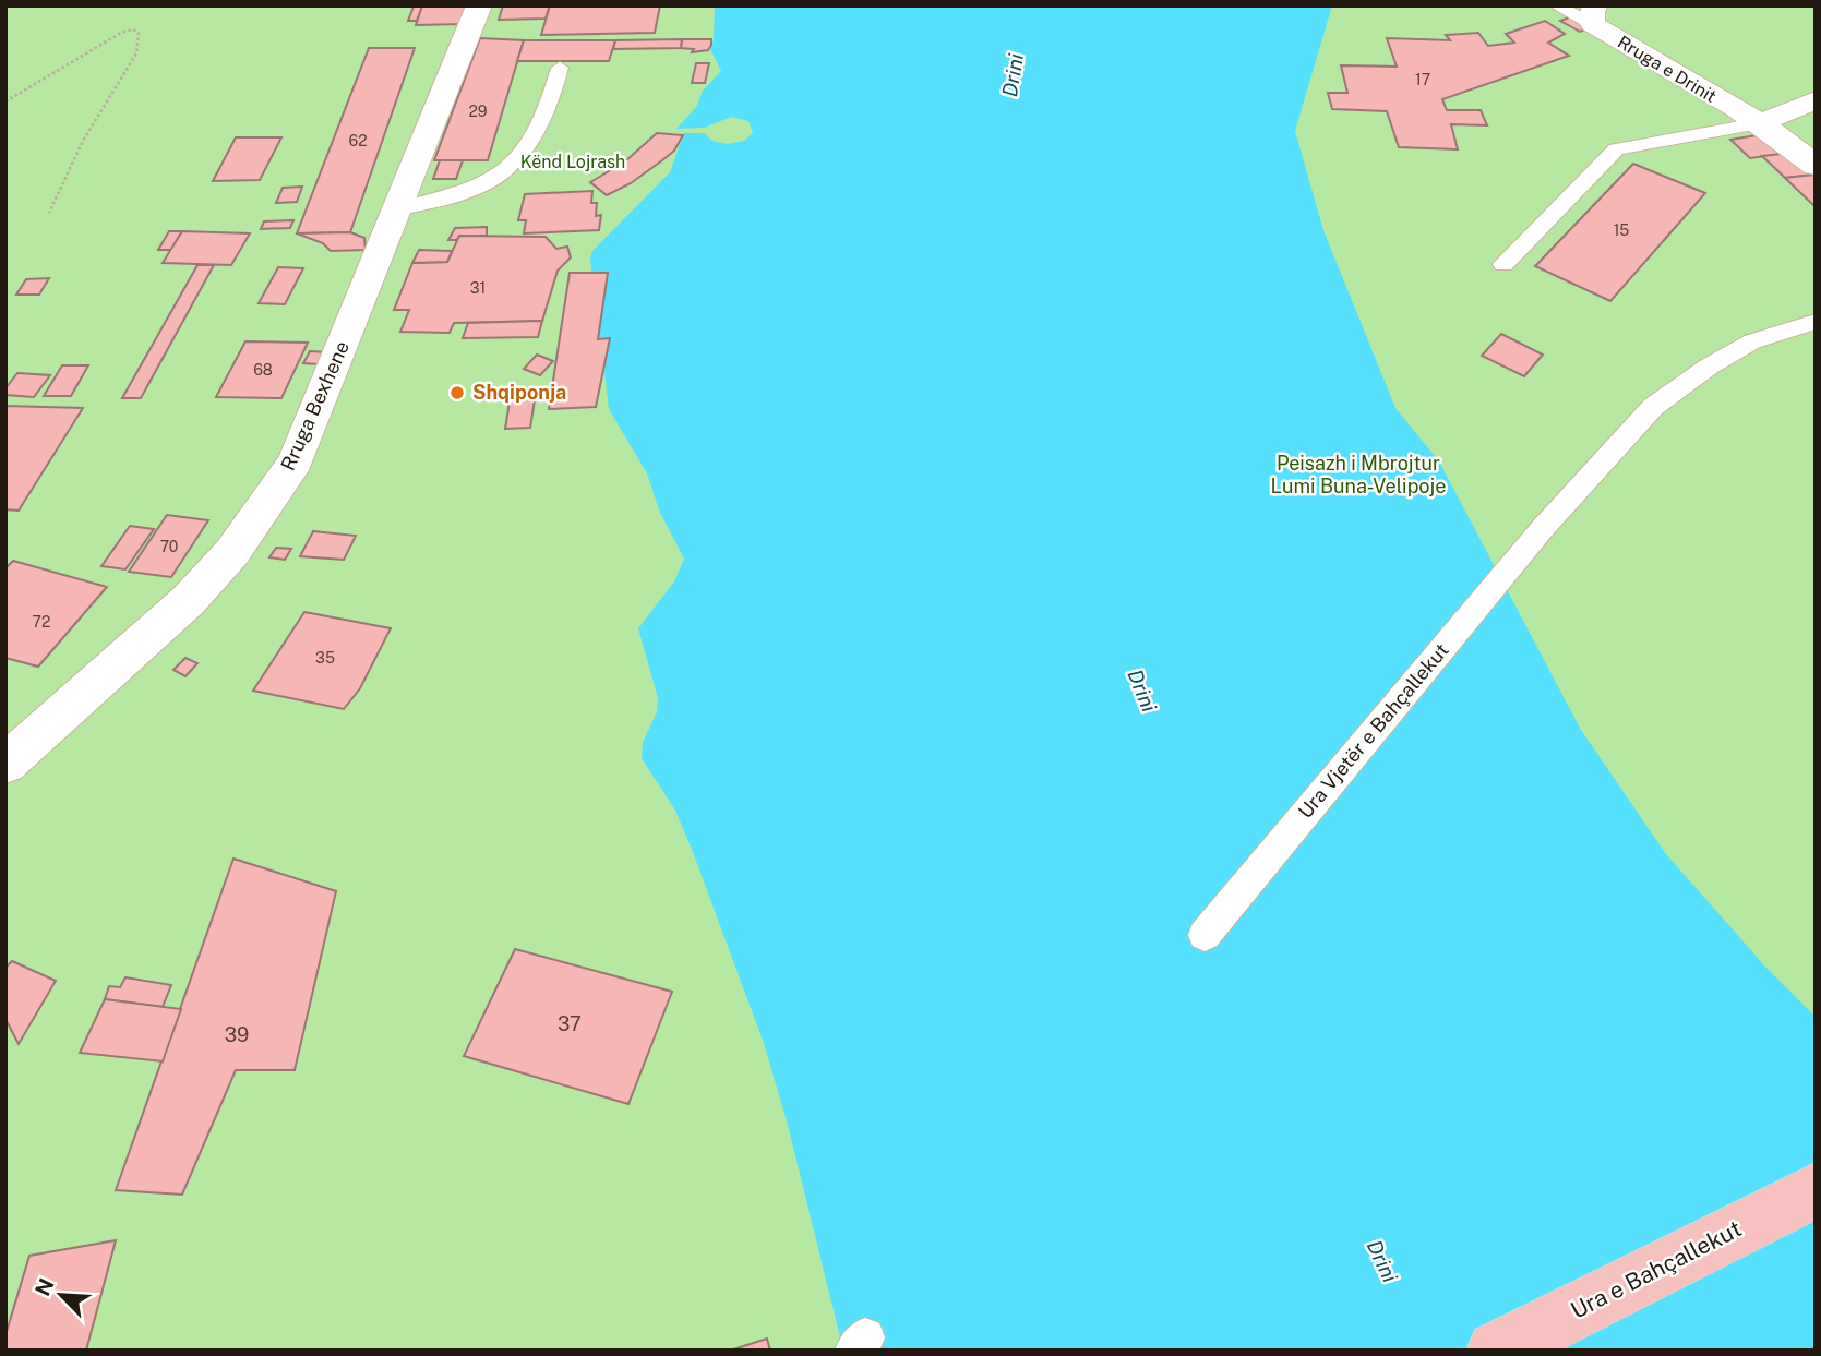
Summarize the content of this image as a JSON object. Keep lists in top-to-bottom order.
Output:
{
  "streets": {
    "main road": ["Ura e Bahçallekut"],
    "street": ["Rruga e Drinit", "Rruga Bexhene"],
    "lane": ["Ura Vjetër e Bahçallekut"]
  },
  "water": ["Drini"],
  "parks": ["Kënd Lojrash", "Peisazh i Mbrojtur Lumi Buna-Velipoje"],
  "places": ["Shqiponja"],
  "house_numbers": [
    "17",
    "29",
    "62",
    "15",
    "31",
    "68",
    "70",
    "72",
    "35",
    "37",
    "39"
  ],
  "north": "top left"
}
